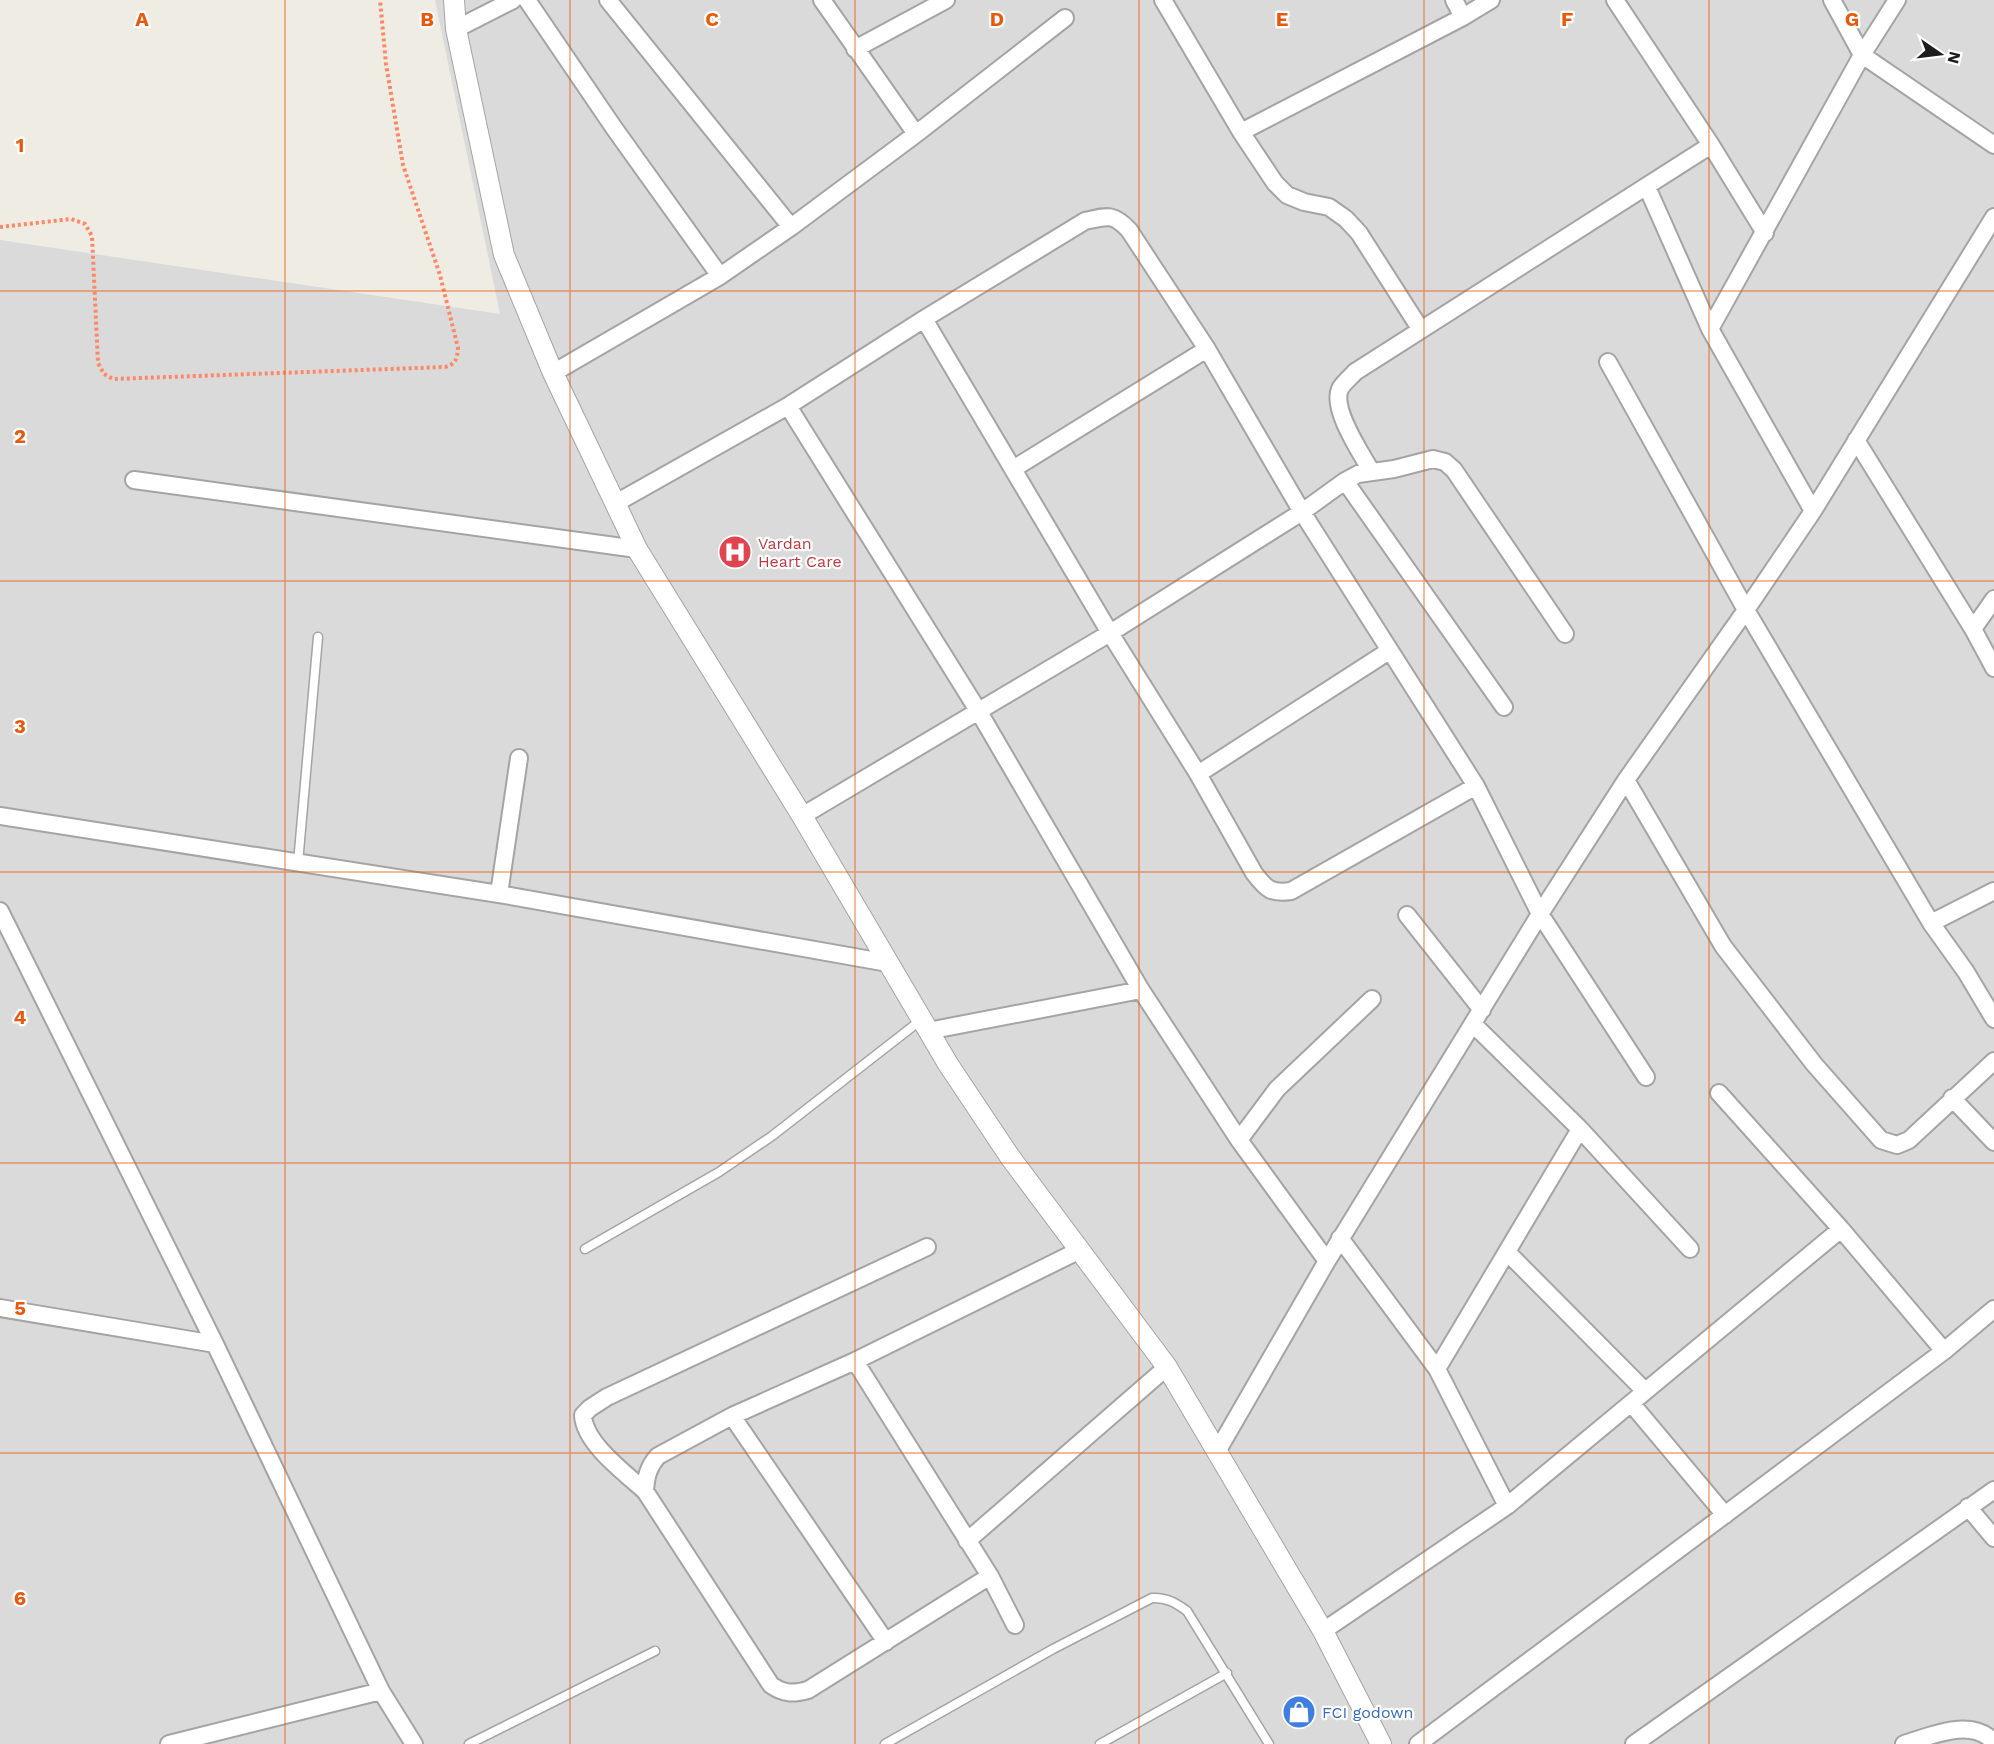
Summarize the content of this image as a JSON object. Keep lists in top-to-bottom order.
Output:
{
  "places": {
    "hospital": ["Vardan Heart Care"],
    "shop": ["FCI godown"]
  },
  "north": "right",
  "grid": {
    "columns": [
      "A",
      "B",
      "C",
      "D",
      "E",
      "F",
      "G"
    ],
    "rows": [
      "1",
      "2",
      "3",
      "4",
      "5",
      "6"
    ]
  }
}
